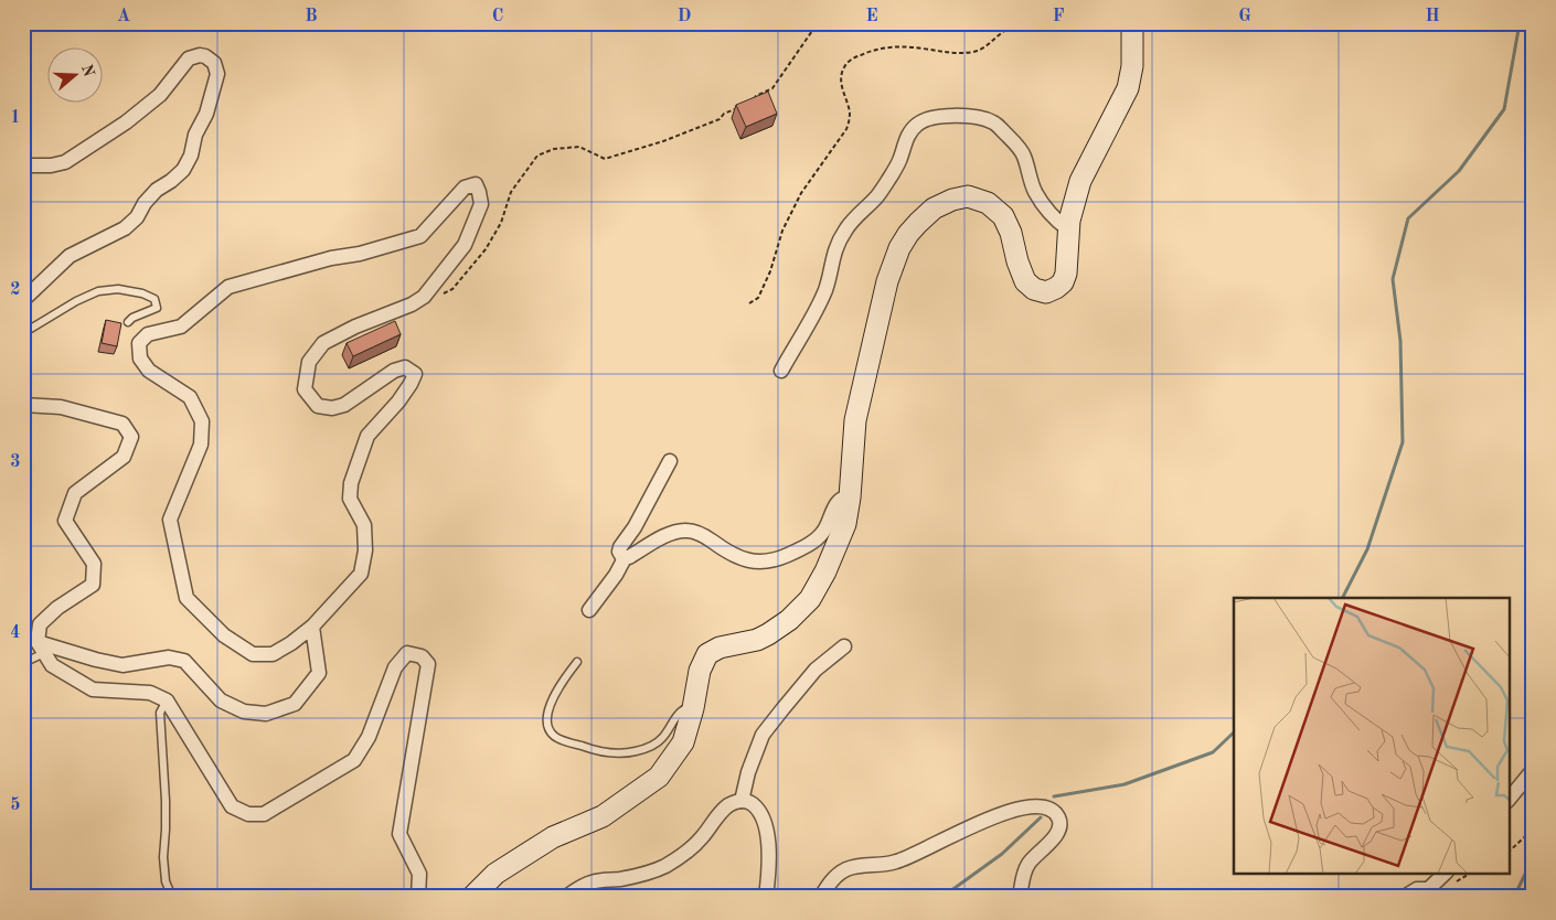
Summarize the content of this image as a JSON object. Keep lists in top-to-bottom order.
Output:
{
  "north": "right",
  "grid": {
    "columns": [
      "A",
      "B",
      "C",
      "D",
      "E",
      "F",
      "G",
      "H"
    ],
    "rows": [
      "1",
      "2",
      "3",
      "4",
      "5"
    ]
  }
}
